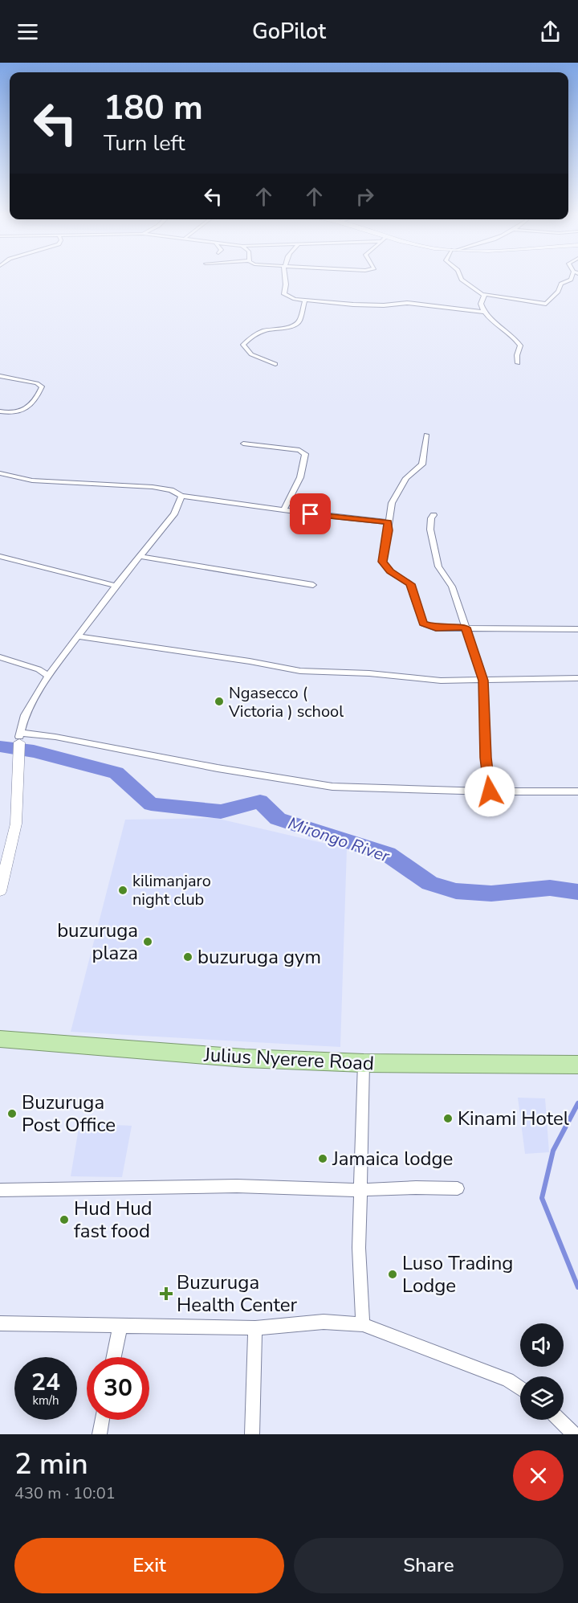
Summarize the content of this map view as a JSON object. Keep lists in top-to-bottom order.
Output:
{
  "streets": {
    "highway": ["Julius Nyerere Road"]
  },
  "water": ["Mirongo River"],
  "places": {
    "other": [
      "Ngasecco ( Victoria ) school",
      "kilimanjaro night club",
      "buzuruga plaza",
      "buzuruga gym",
      "Buzuruga Post Office",
      "Kinami Hotel",
      "Jamaica lodge",
      "Hud Hud fast food",
      "Luso Trading Lodge"
    ],
    "health": ["Buzuruga Health Center"]
  },
  "page": {
    "header": "GoPilot",
    "turn": ["180 m", "Turn left"],
    "speed": "24 km/h",
    "limit": "30",
    "heading": ["2 min", "430 m · 10:01"],
    "buttons": ["Exit", "Share"]
  }
}
